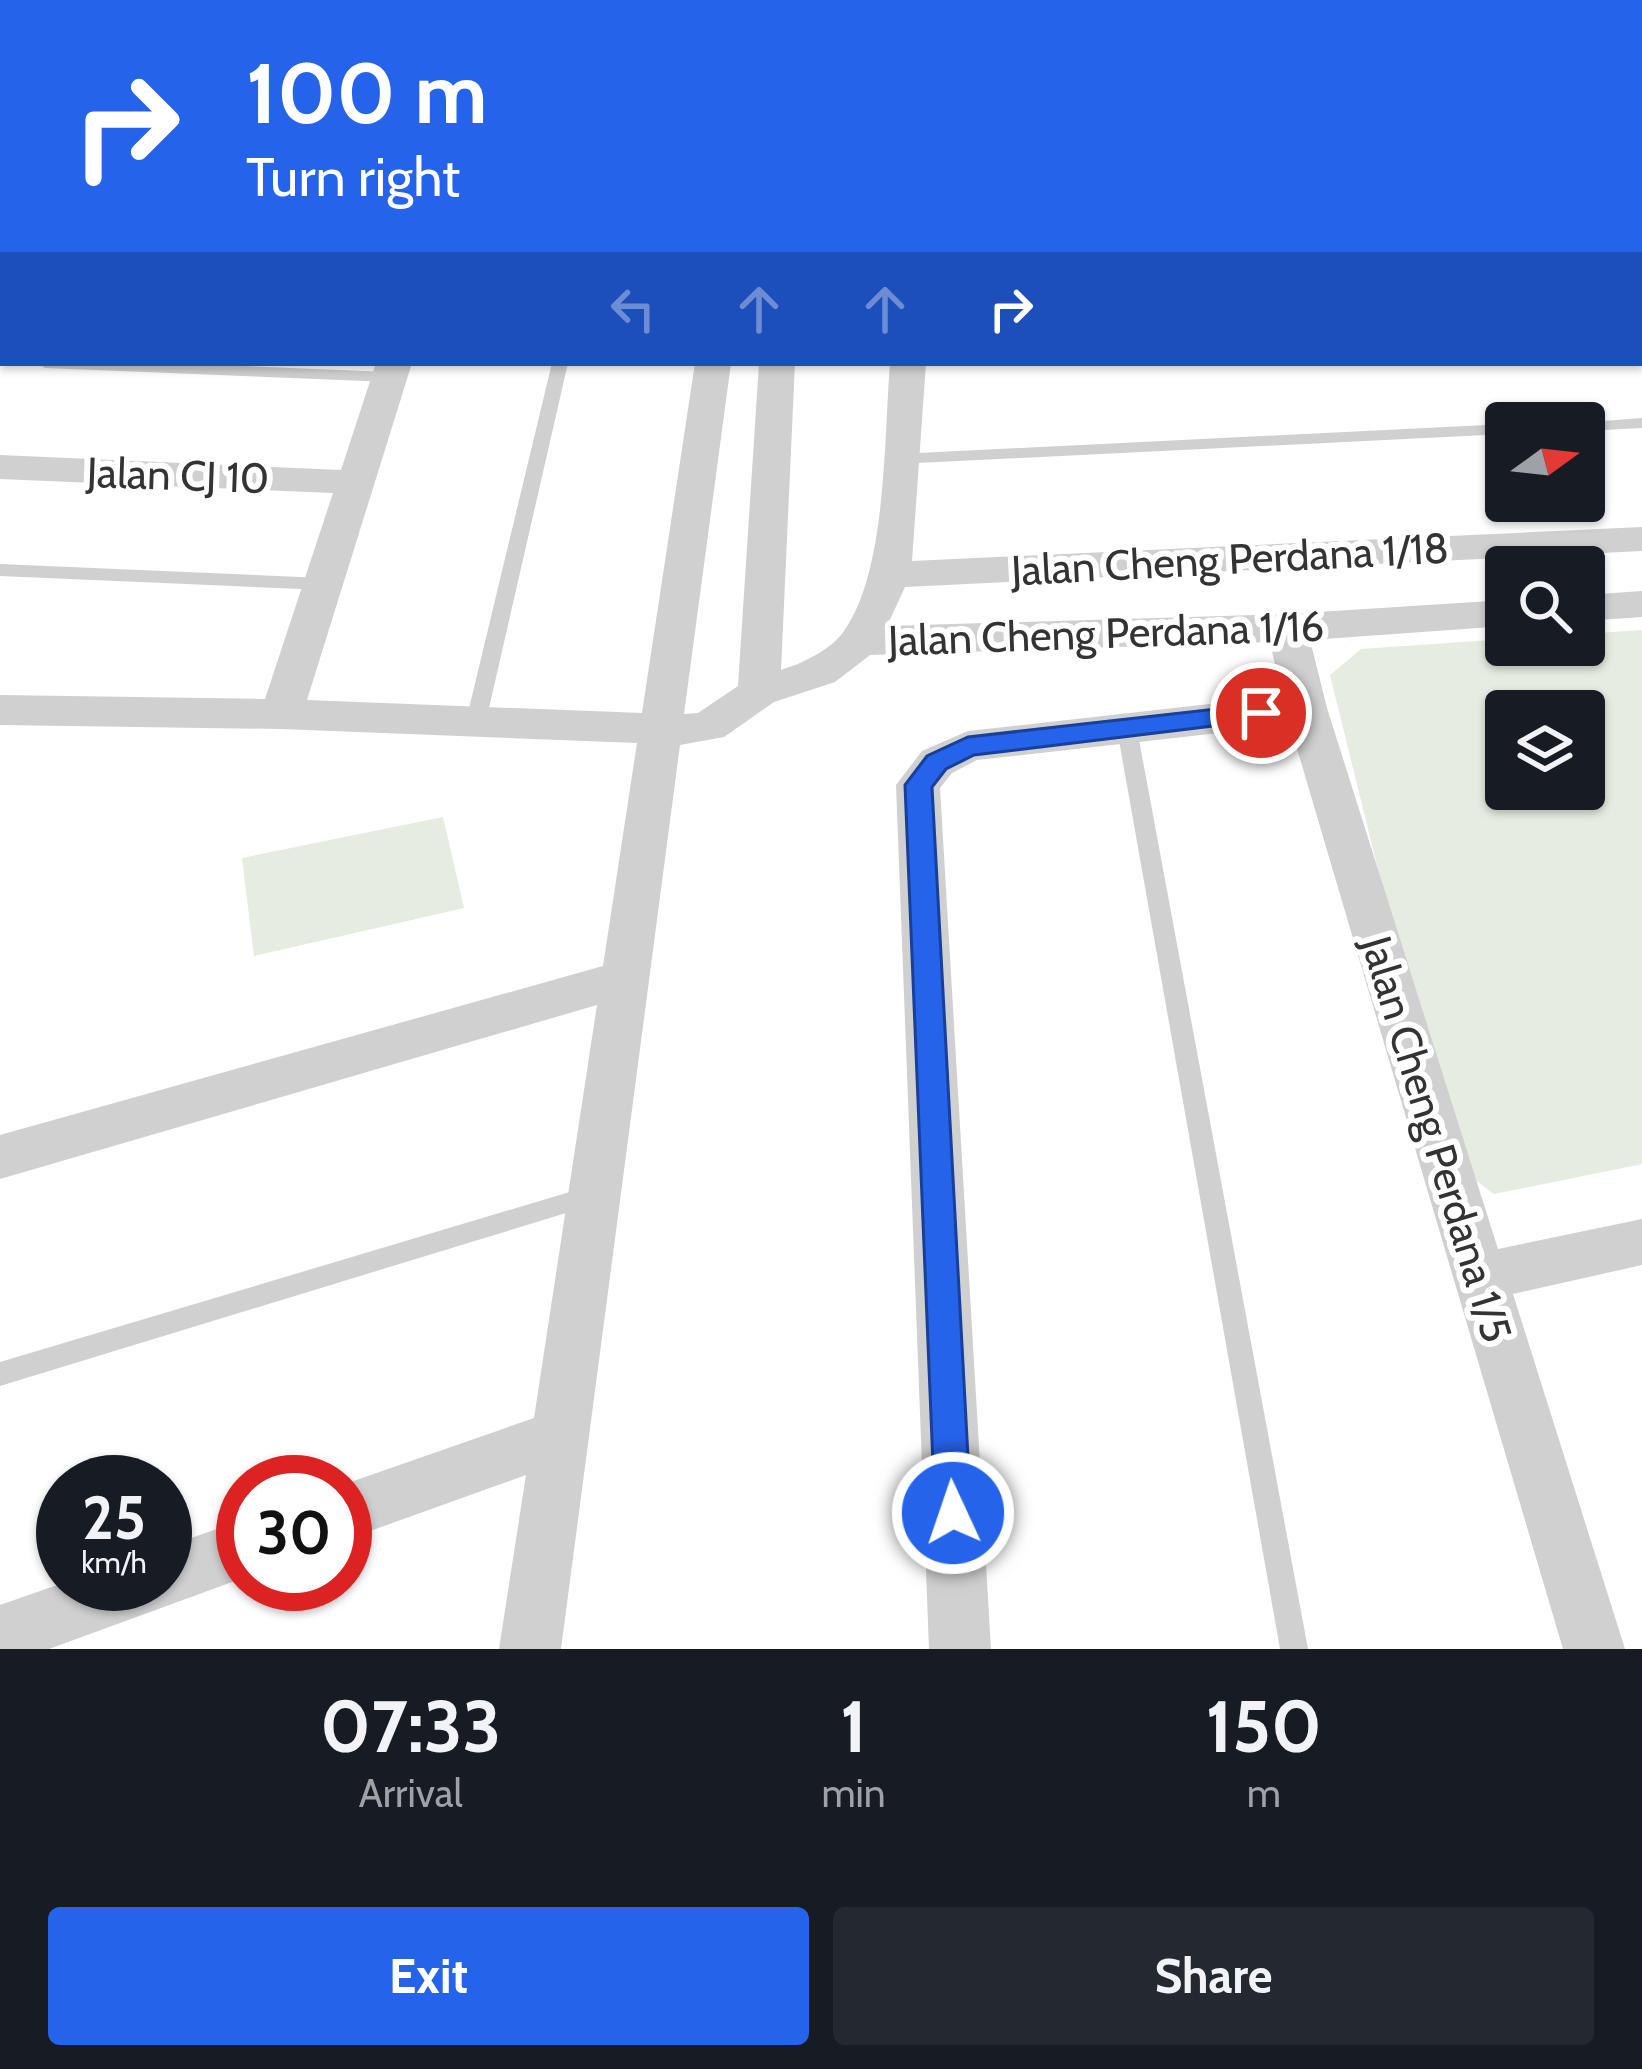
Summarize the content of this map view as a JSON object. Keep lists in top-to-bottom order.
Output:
{
  "streets": {
    "street": [
      "Jalan CJ 10",
      "Jalan Cheng Perdana 1/18",
      "Jalan Cheng Perdana 1/16",
      "Jalan Cheng Perdana 1/5"
    ]
  },
  "crossings": [
    ["Jalan Cheng Perdana 1/16", "Jalan Cheng Perdana 1/5"]
  ],
  "north": "right",
  "page": {
    "turn": ["100 m", "Turn right"],
    "speed": "25 km/h",
    "limit": "30",
    "eta": [
      "07:33",
      "Arrival",
      "1",
      "min",
      "150",
      "m"
    ],
    "buttons": ["Exit", "Share"]
  }
}
